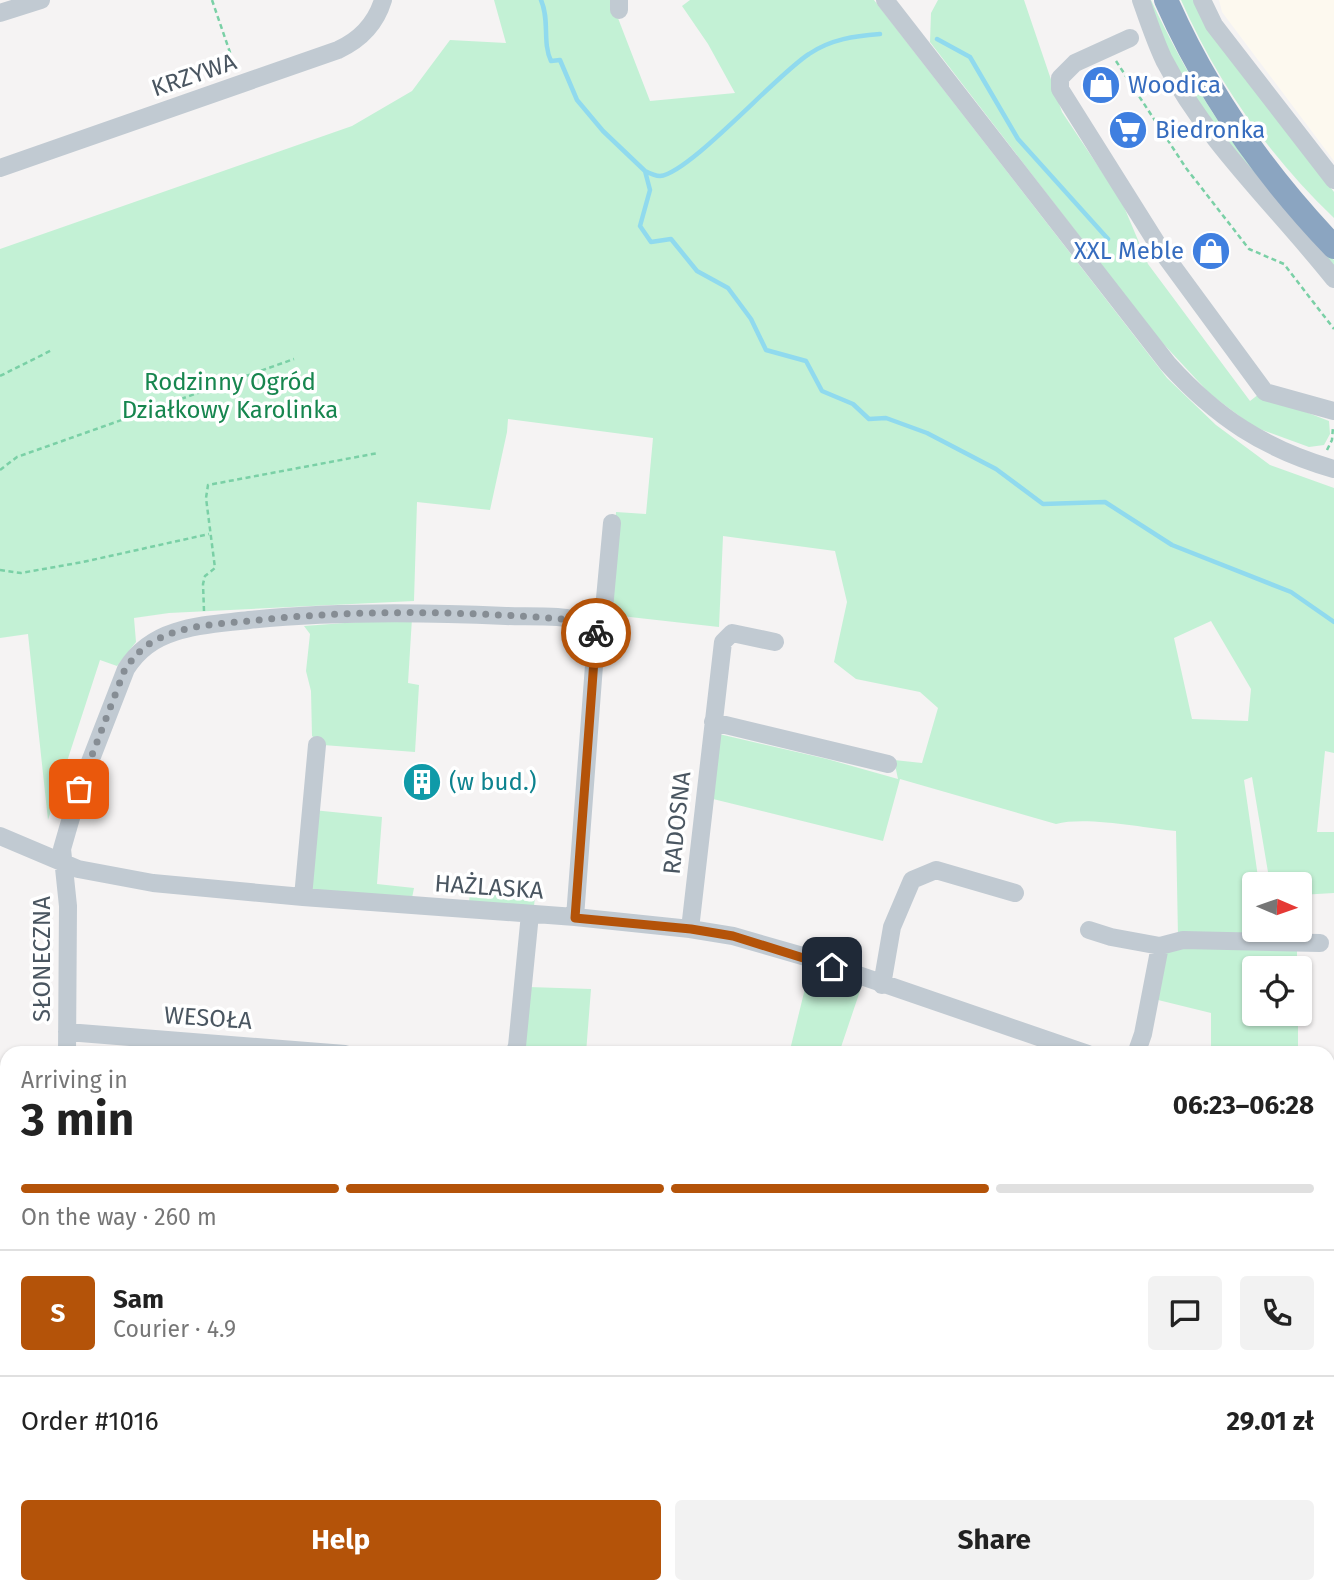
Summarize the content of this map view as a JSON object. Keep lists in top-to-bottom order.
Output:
{
  "streets": {
    "street": [
      "KRZYWA",
      "RADOSNA",
      "HAŻLASKA",
      "SŁONECZNA",
      "WESOŁA"
    ]
  },
  "crossings": [
    ["RADOSNA", "HAŻLASKA"],
    ["HAŻLASKA", "SŁONECZNA"],
    ["SŁONECZNA", "WESOŁA"]
  ],
  "parks": ["Rodzinny Ogród Działkowy Karolinka"],
  "places": {
    "shop": ["Woodica", "XXL Meble"],
    "supermarket": ["Biedronka"],
    "building": ["(w bud.)"]
  },
  "north": "right",
  "page": {
    "heading": ["3 min", "Arriving in", "06:23–06:28"],
    "panel": [
      "Sam",
      "Courier · 4.9",
      "Order #1016",
      "29.01 zł"
    ],
    "bar": "On the way · 260 m",
    "round": "S",
    "buttons": ["Help", "Share"]
  }
}
